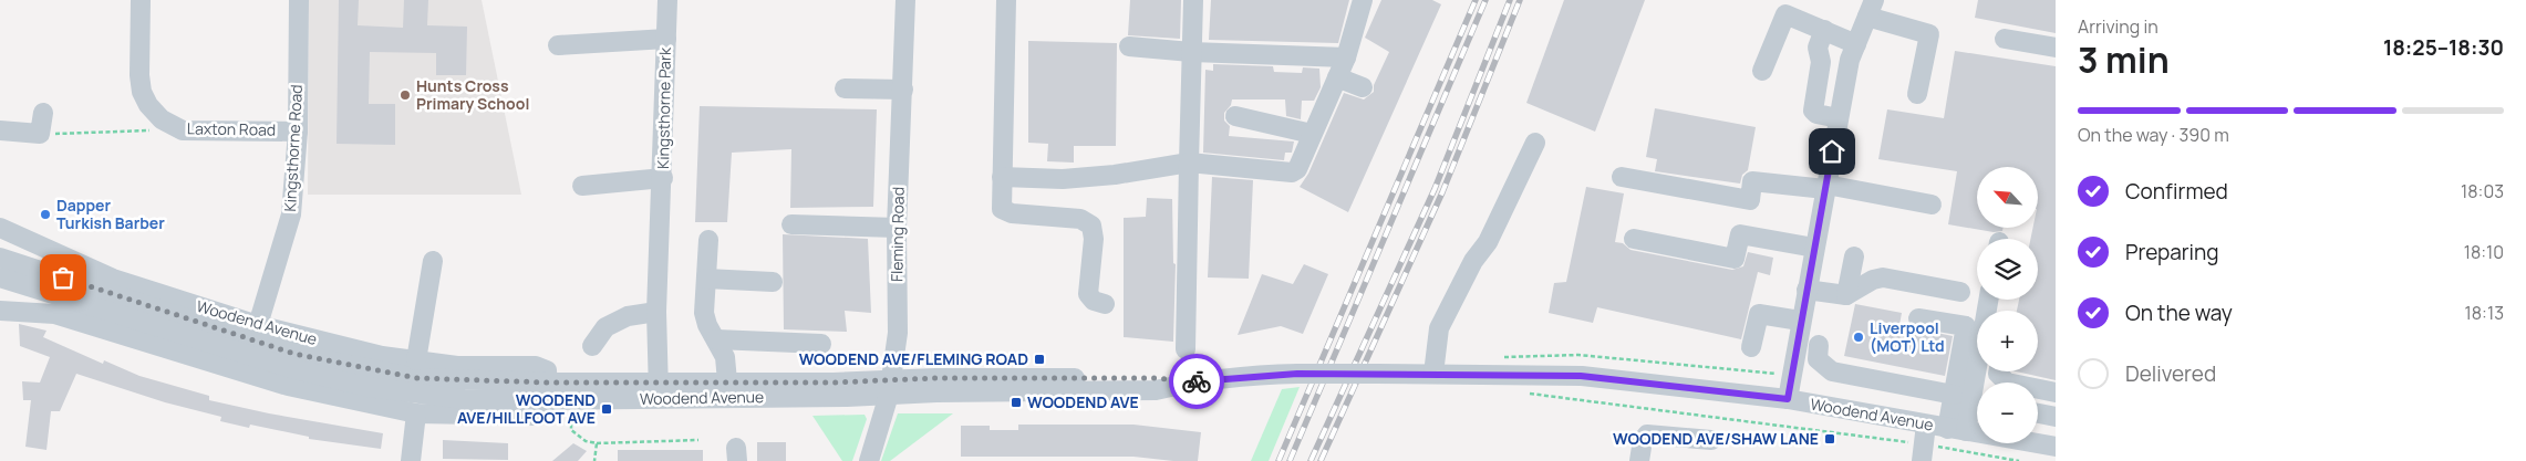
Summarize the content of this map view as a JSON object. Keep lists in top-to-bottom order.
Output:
{
  "streets": {
    "street": [
      "Kingsthorne Park",
      "Laxton Road",
      "Kingsthorne Road",
      "Fleming Road",
      "Woodend Avenue"
    ]
  },
  "crossings": [
    ["Kingsthorne Park", "Woodend Avenue"],
    ["Laxton Road", "Kingsthorne Road"],
    ["Kingsthorne Road", "Woodend Avenue"],
    ["Fleming Road", "Woodend Avenue"]
  ],
  "places": {
    "other": ["Hunts Cross Primary School", "Dapper Turkish Barber", "Liverpool (MOT) Ltd"],
    "transit": [
      "WOODEND AVE/FLEMING ROAD",
      "WOODEND AVE",
      "WOODEND AVE/HILLFOOT AVE",
      "WOODEND AVE/SHAW LANE"
    ]
  },
  "north": "top left",
  "page": {
    "heading": ["3 min", "Arriving in", "18:25–18:30"],
    "bar": "On the way · 390 m",
    "list": [
      ["Confirmed", "18:03"],
      ["Preparing", "18:10"],
      ["On the way", "18:13"],
      "Delivered"
    ],
    "map_buttons": ["+", "−"]
  }
}
